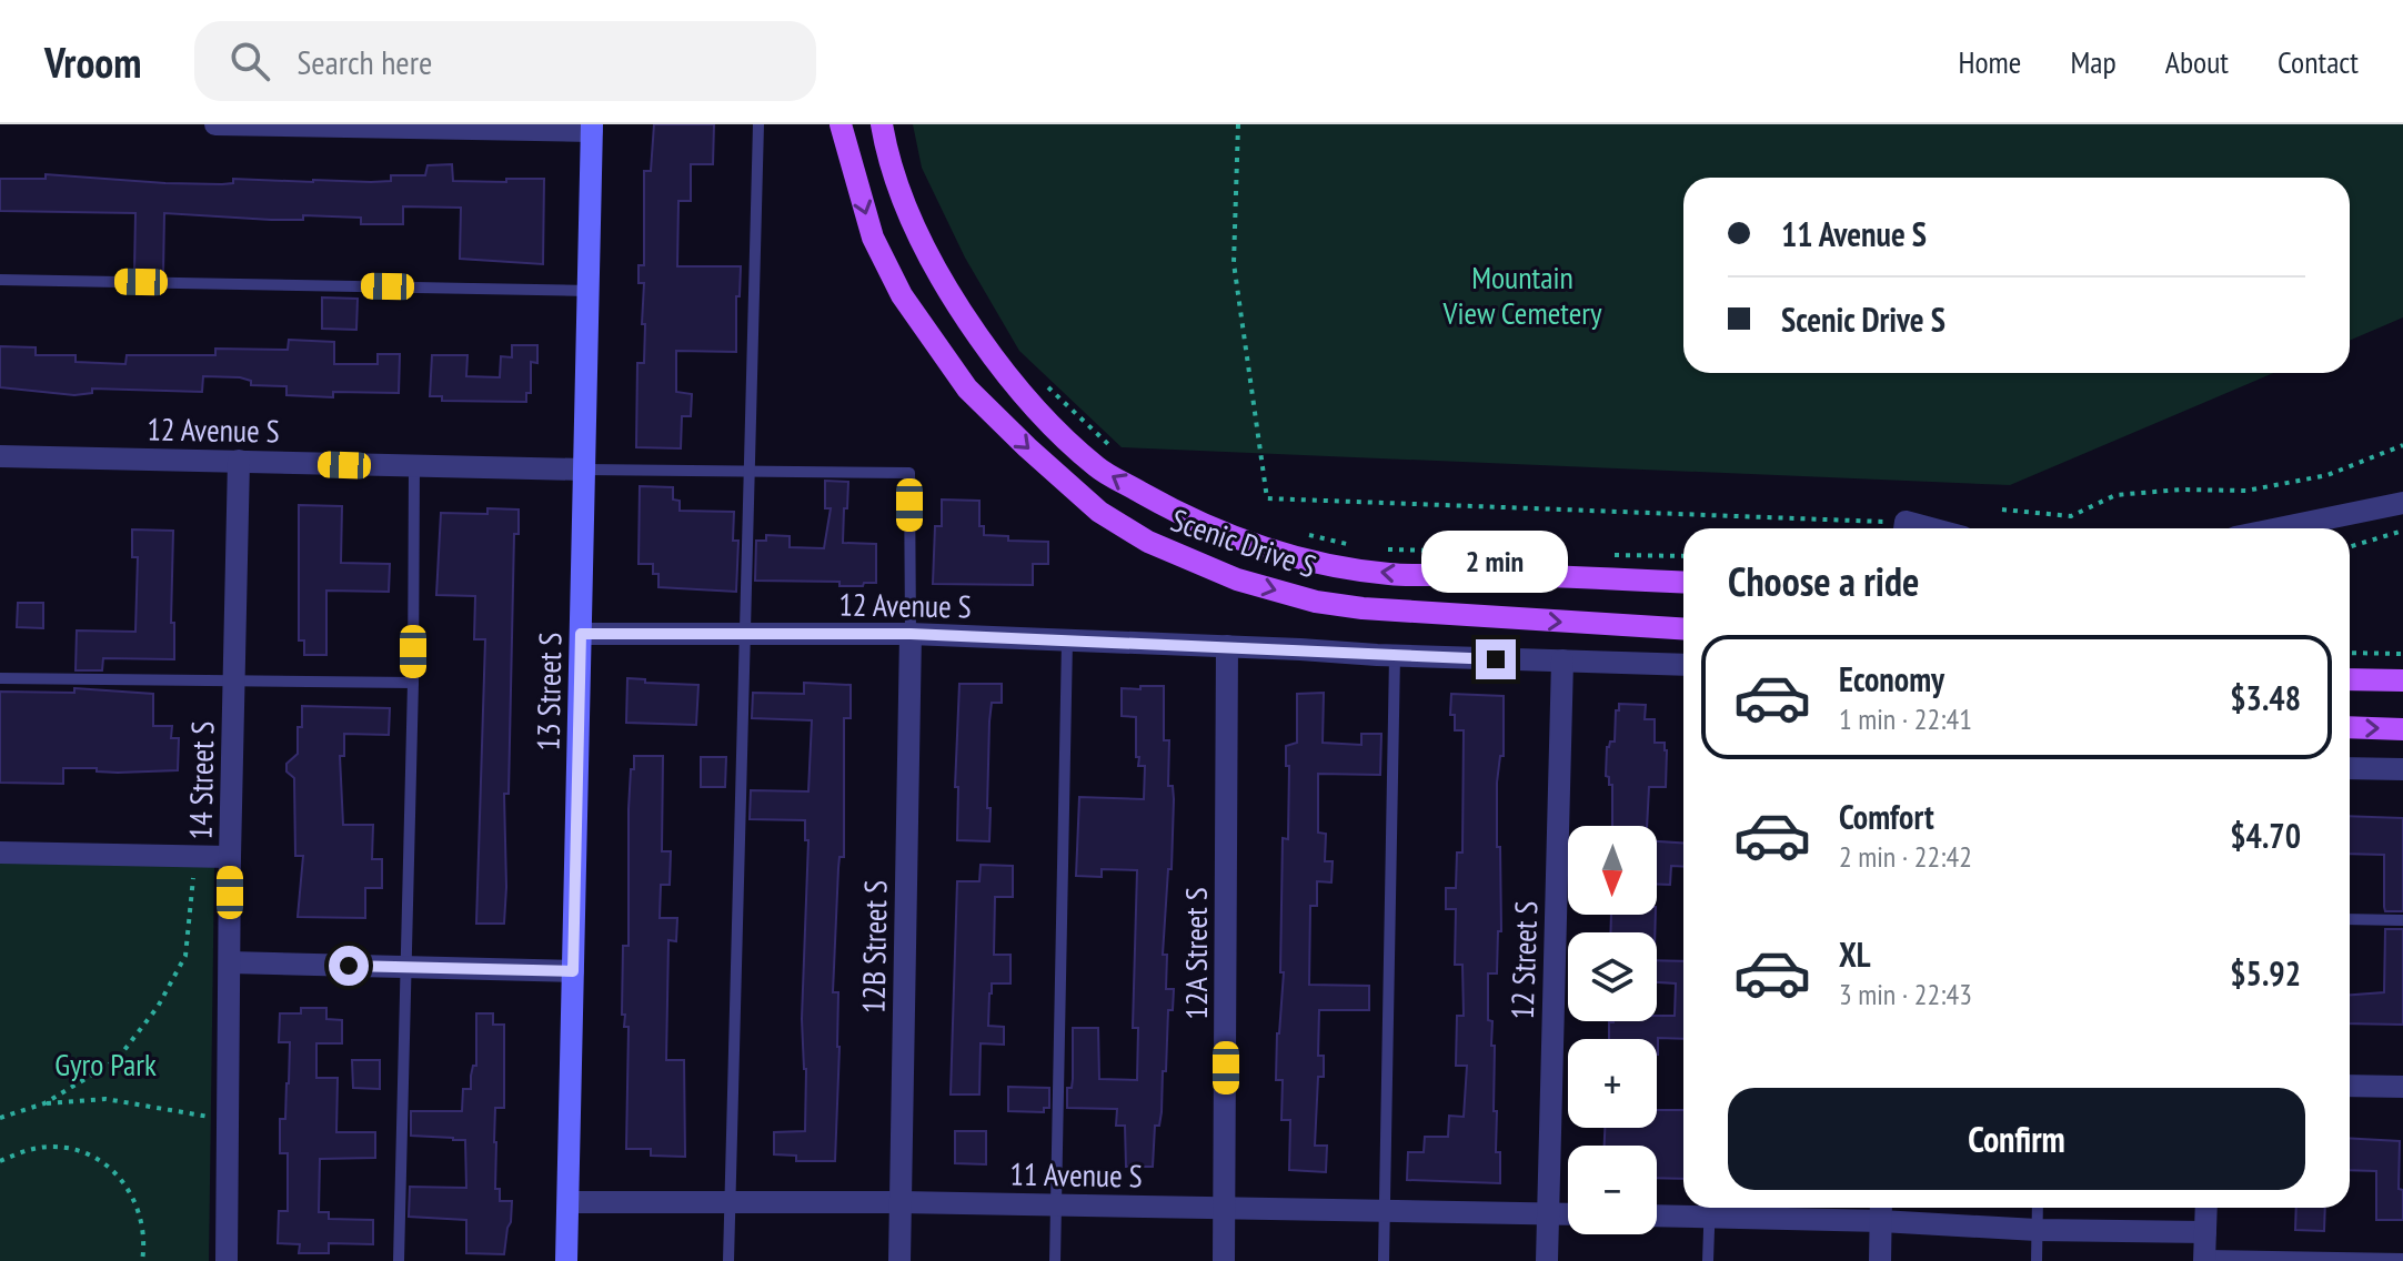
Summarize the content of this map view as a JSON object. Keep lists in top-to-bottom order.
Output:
{
  "streets": {
    "main road": ["Scenic Drive S"],
    "street": [
      "12 Avenue S",
      "13 Street S",
      "14 Street S",
      "12B Street S",
      "12A Street S",
      "12 Street S",
      "11 Avenue S"
    ]
  },
  "crossings": [
    ["12 Avenue S", "13 Street S"],
    ["12 Avenue S", "14 Street S"],
    ["12 Avenue S", "12B Street S"],
    ["12 Avenue S", "12A Street S"],
    ["13 Street S", "11 Avenue S"],
    ["12B Street S", "11 Avenue S"],
    ["12A Street S", "11 Avenue S"],
    ["12 Street S", "11 Avenue S"]
  ],
  "parks": ["Mountain View Cemetery", "Gyro Park"],
  "north": "bottom",
  "page": {
    "header": "Vroom",
    "search": "Search here",
    "nav": [
      "Home",
      "Map",
      "About",
      "Contact"
    ],
    "banner": ["11 Avenue S", "Scenic Drive S"],
    "heading": "Choose a ride",
    "bubble": "2 min",
    "list": [
      {
        "name": "Economy",
        "note": "1 min · 22:41",
        "value": "$3.48"
      },
      {
        "name": "Comfort",
        "note": "2 min · 22:42",
        "value": "$4.70"
      },
      {
        "name": "XL",
        "note": "3 min · 22:43",
        "value": "$5.92"
      }
    ],
    "map_buttons": ["+", "−"],
    "buttons": "Confirm"
  }
}
